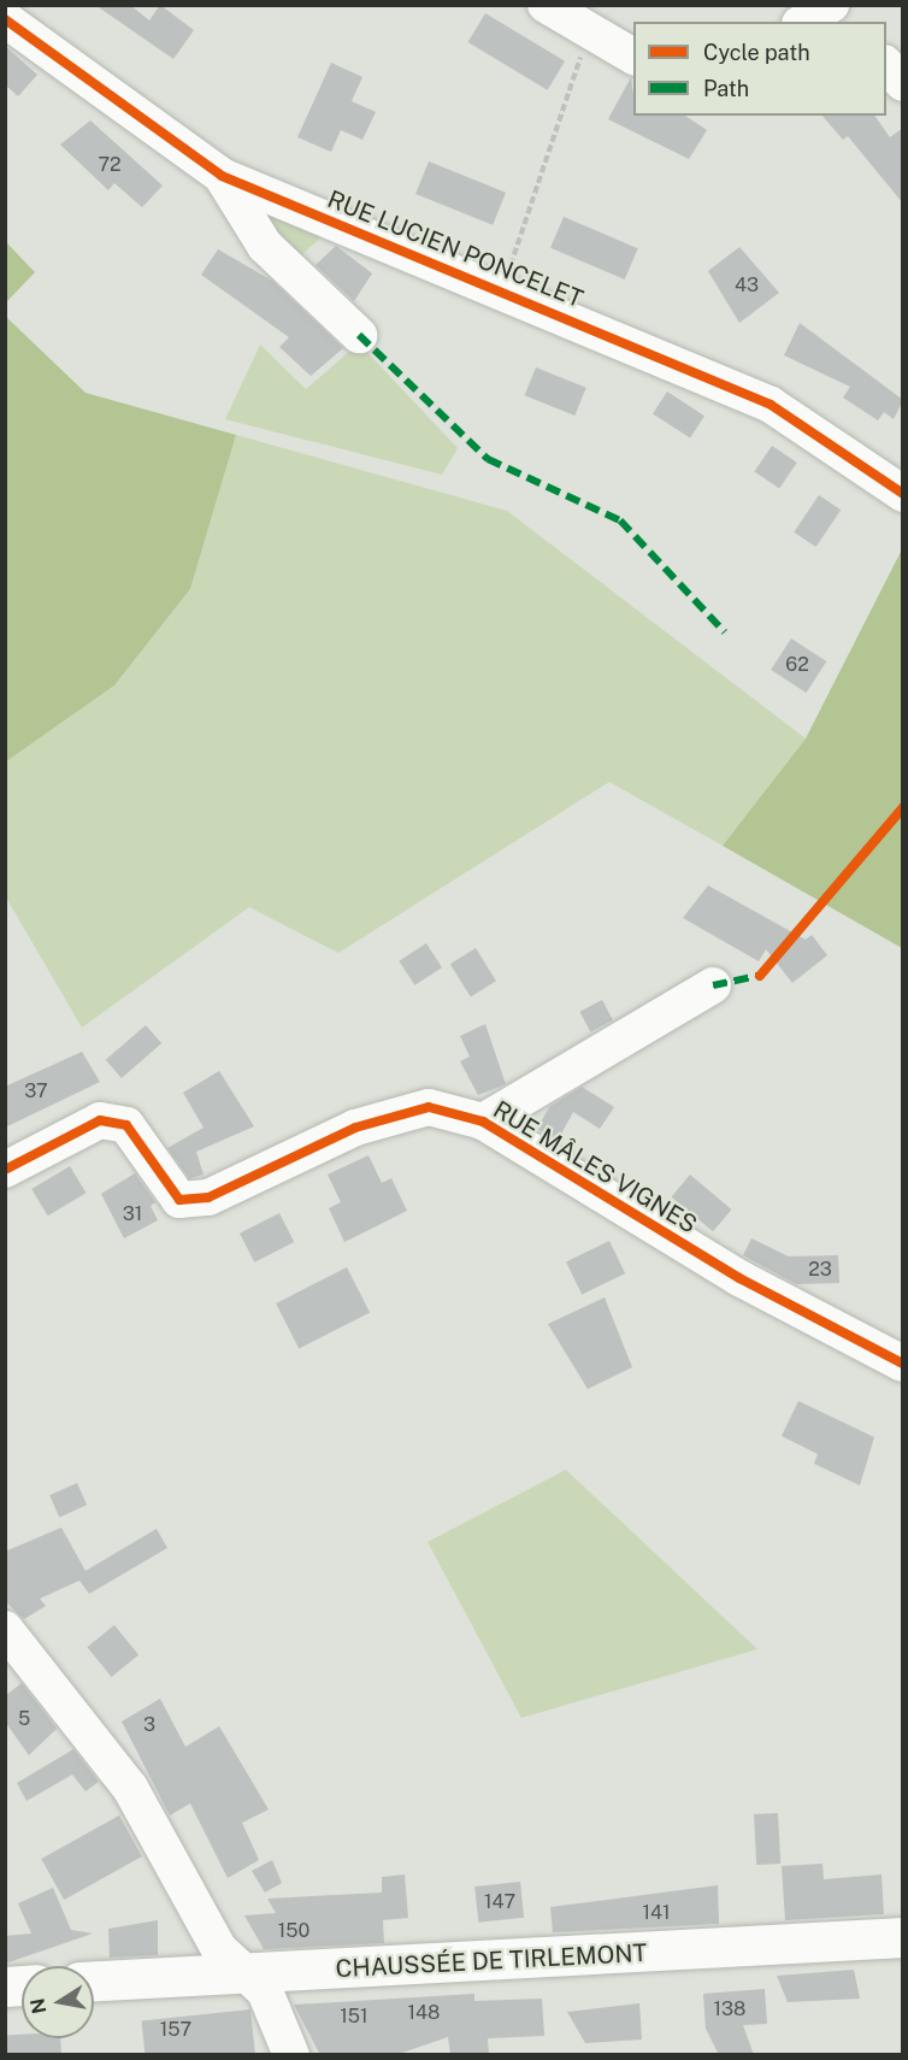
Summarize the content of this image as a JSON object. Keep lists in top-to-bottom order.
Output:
{
  "streets": {
    "main road": ["CHAUSSÉE DE TIRLEMONT"],
    "street": ["RUE LUCIEN PONCELET", "RUE MÂLES VIGNES"]
  },
  "house_numbers": [
    "72",
    "43",
    "62",
    "37",
    "31",
    "23",
    "5",
    "3",
    "147",
    "141",
    "150",
    "138",
    "148",
    "151",
    "157"
  ],
  "legend": ["Cycle path", "Path"],
  "north": "left"
}
